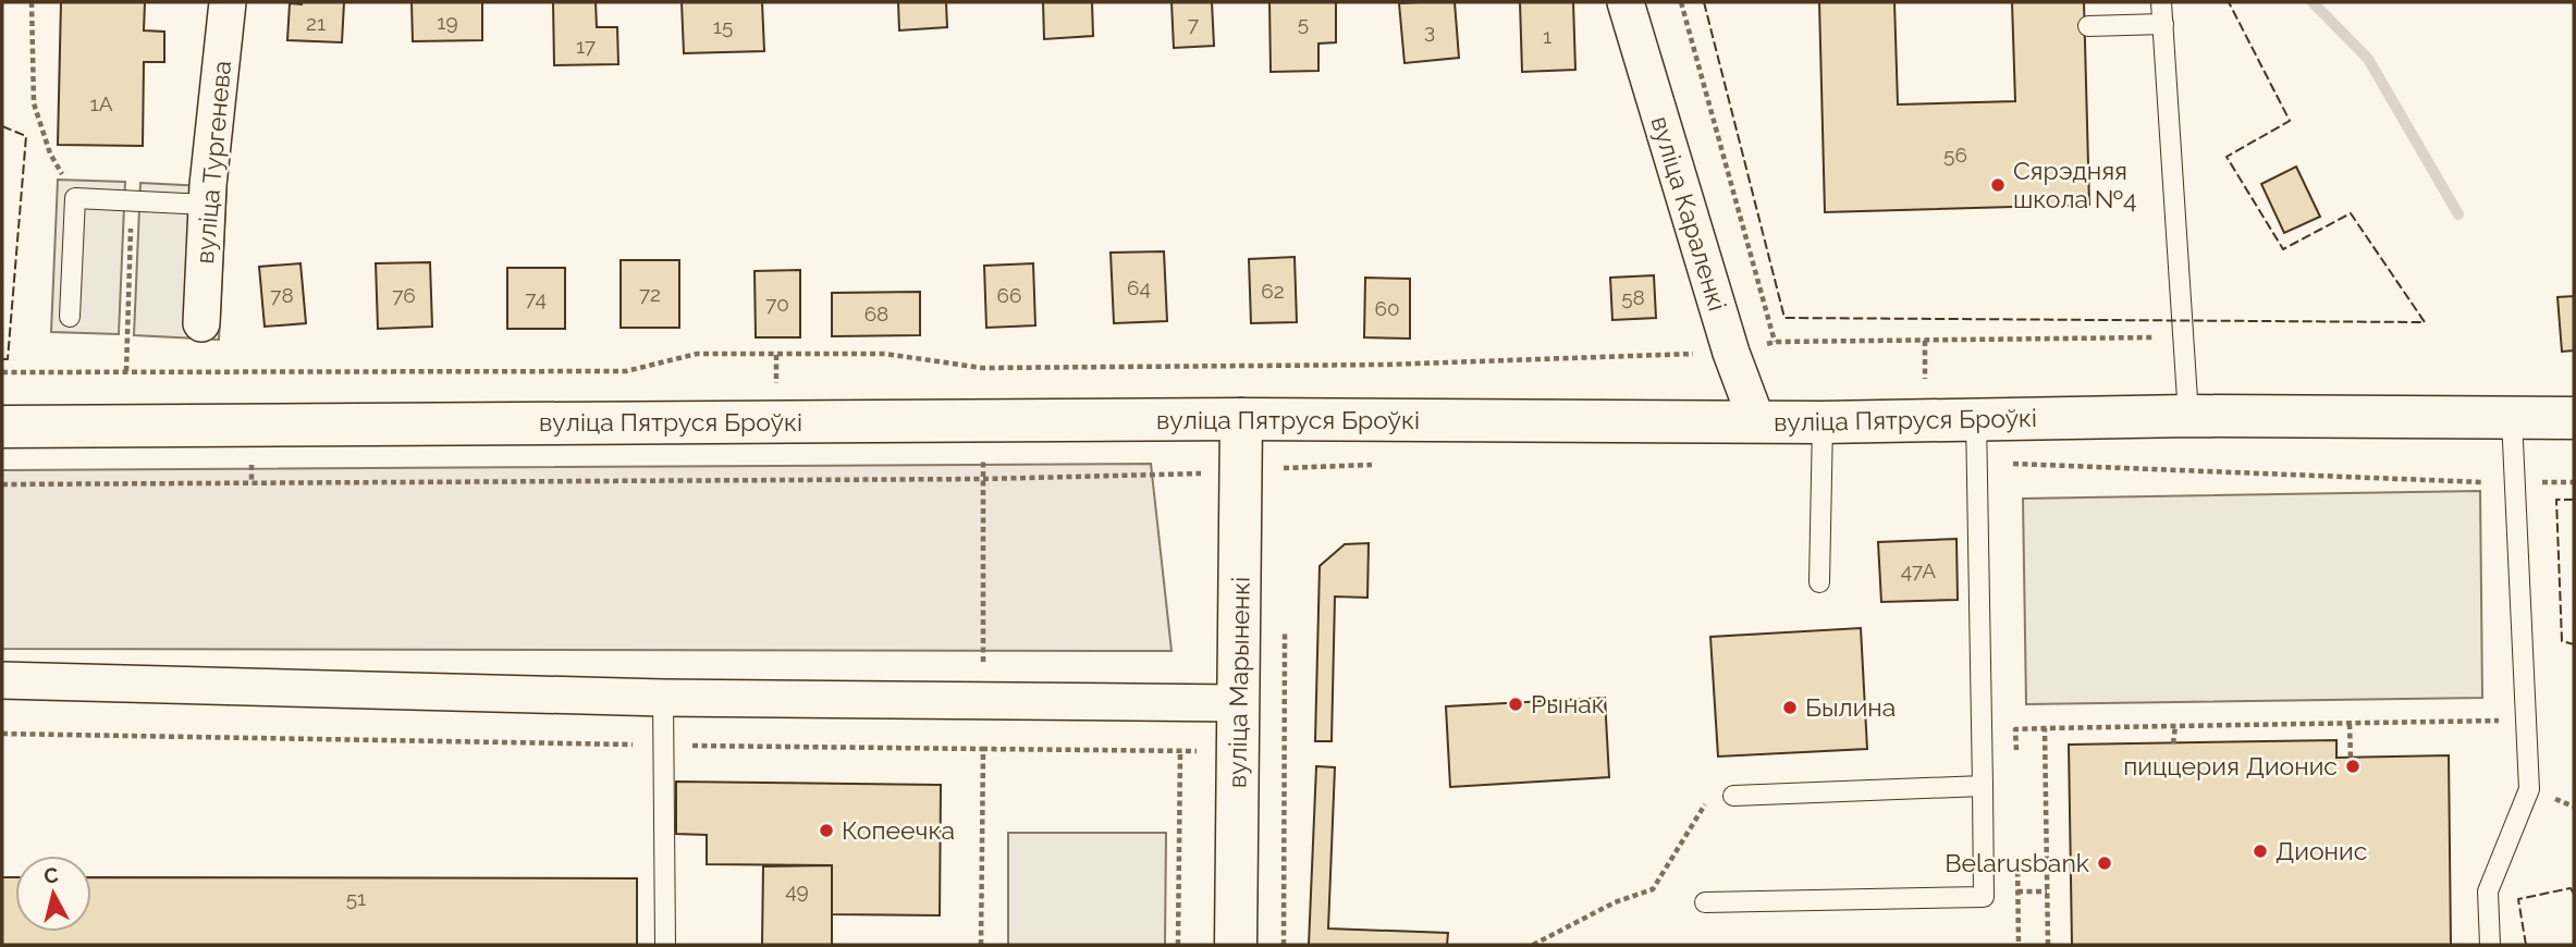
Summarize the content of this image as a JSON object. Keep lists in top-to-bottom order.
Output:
{
  "streets": {
    "main road": ["вуліца Пятруся Броўкі", "вуліца Марыненкі"],
    "street": ["вуліца Тургенева", "вуліца Караленкі"]
  },
  "crossings": [
    ["вуліца Караленкі", "вуліца Пятруся Броўкі"],
    ["вуліца Пятруся Броўкі", "вуліца Марыненкі"]
  ],
  "places": [
    "Сярэдняя школа №4",
    "Рынак",
    "Былина",
    "пиццерия Дионис",
    "Копеечка",
    "Дионис",
    "Belarusbank"
  ],
  "house_numbers": [
    "19",
    "21",
    "5",
    "7",
    "15",
    "3",
    "1",
    "17",
    "1А",
    "56",
    "64",
    "62",
    "72",
    "78",
    "76",
    "66",
    "58",
    "74",
    "70",
    "60",
    "68",
    "47А",
    "49",
    "51"
  ],
  "north": "top"
}
